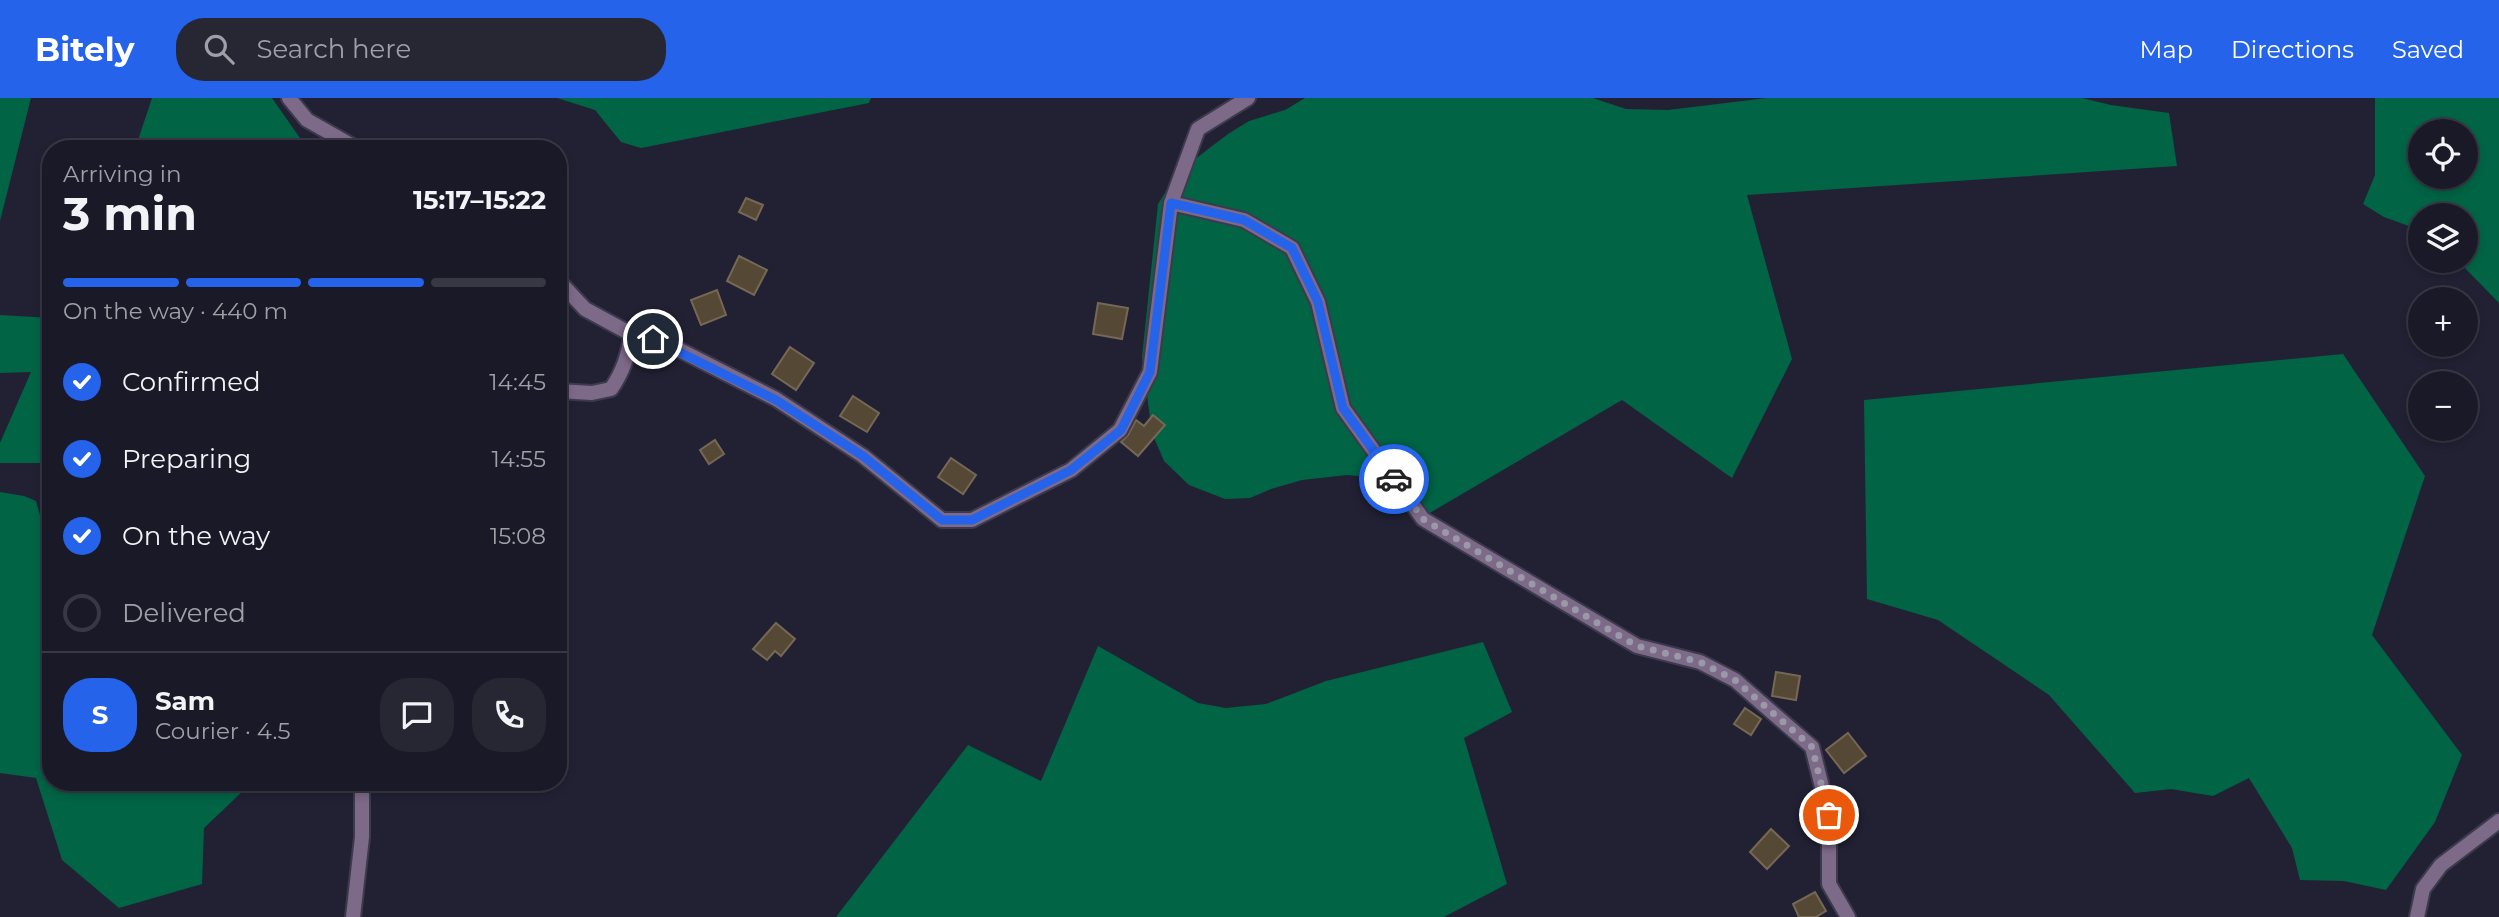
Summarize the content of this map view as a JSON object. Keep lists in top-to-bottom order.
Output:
{
  "page": {
    "header": "Bitely",
    "search": "Search here",
    "nav": ["Map", "Directions", "Saved"],
    "map_buttons": ["+", "−"],
    "heading": ["3 min", "Arriving in", "15:17–15:22"],
    "panel": ["Sam", "Courier · 4.5"],
    "bar": "On the way · 440 m",
    "list": [
      ["Confirmed", "14:45"],
      ["Preparing", "14:55"],
      ["On the way", "15:08"],
      "Delivered"
    ],
    "round": "S"
  }
}
